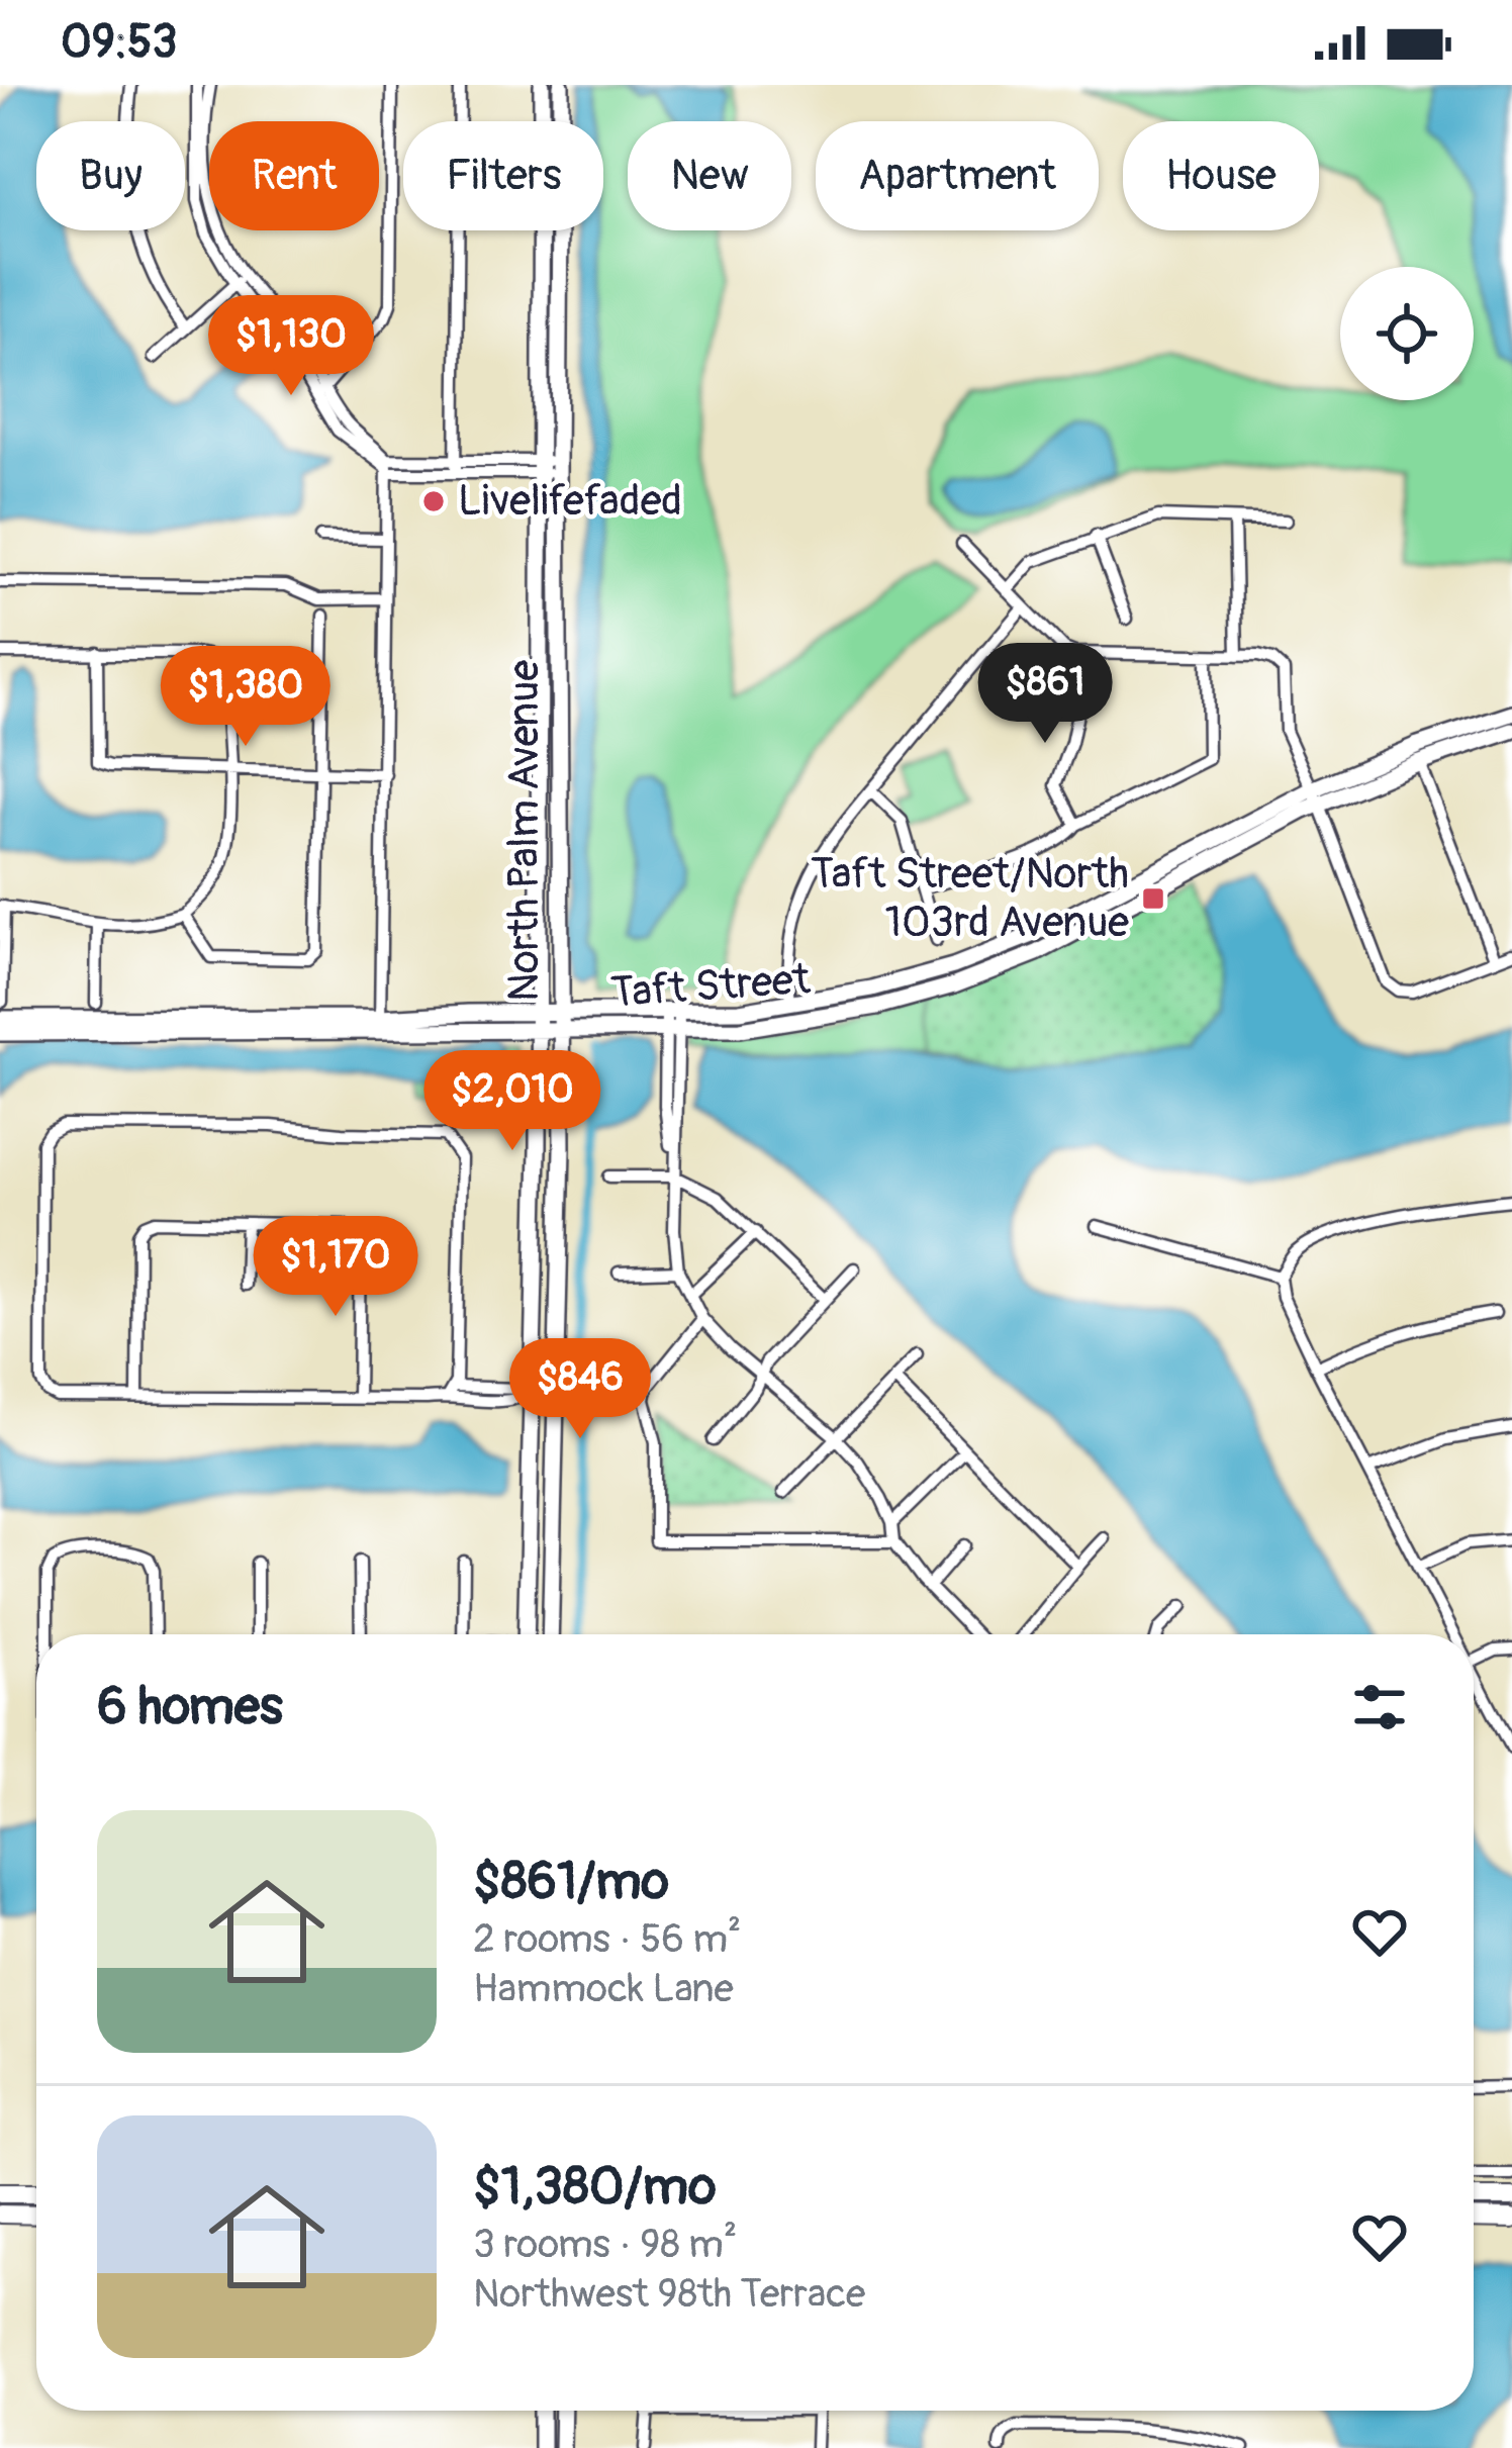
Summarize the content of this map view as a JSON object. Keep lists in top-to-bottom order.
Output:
{
  "streets": {
    "main road": ["North Palm Avenue", "Taft Street"]
  },
  "crossings": [
    ["North Palm Avenue", "Taft Street"]
  ],
  "places": {
    "other": ["Livelifefaded"],
    "transit": ["Taft Street/North 103rd Avenue"]
  },
  "page": {
    "status": "09:53",
    "chip": [
      "Buy",
      "Rent",
      "Filters",
      "New",
      "Apartment",
      "House"
    ],
    "price": [
      "$1,130",
      "$861",
      "$1,380",
      "$2,010",
      "$1,170",
      "$846"
    ],
    "heading": "6 homes",
    "list": [
      {
        "name": "$861/mo",
        "note": "2 rooms · 56 m² · Hammock Lane"
      },
      {
        "name": "$1,380/mo",
        "note": "3 rooms · 98 m² · Northwest 98th Terrace"
      }
    ]
  }
}
